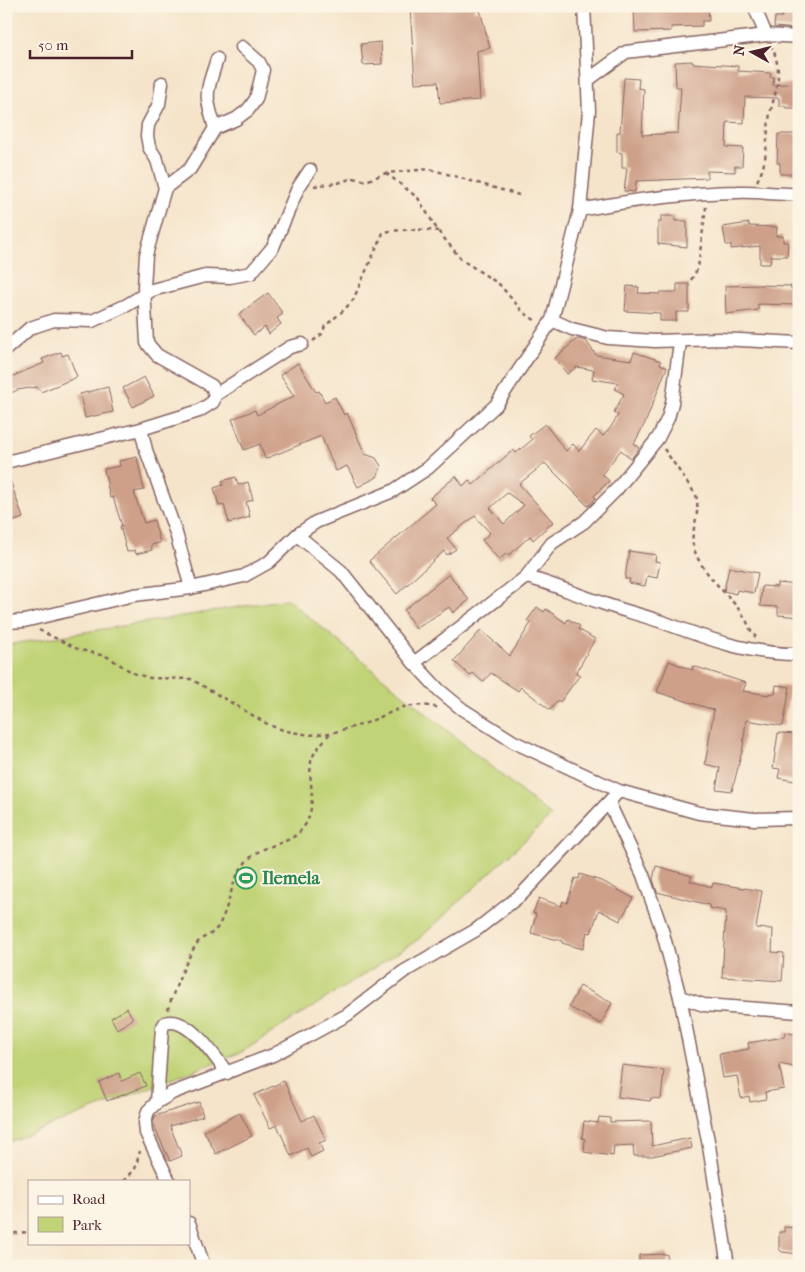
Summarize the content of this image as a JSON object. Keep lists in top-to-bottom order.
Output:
{
  "places": {
    "sports": ["Ilemela"]
  },
  "legend": ["Road", "Park"],
  "scale_bar": "50 m",
  "north": "left"
}
